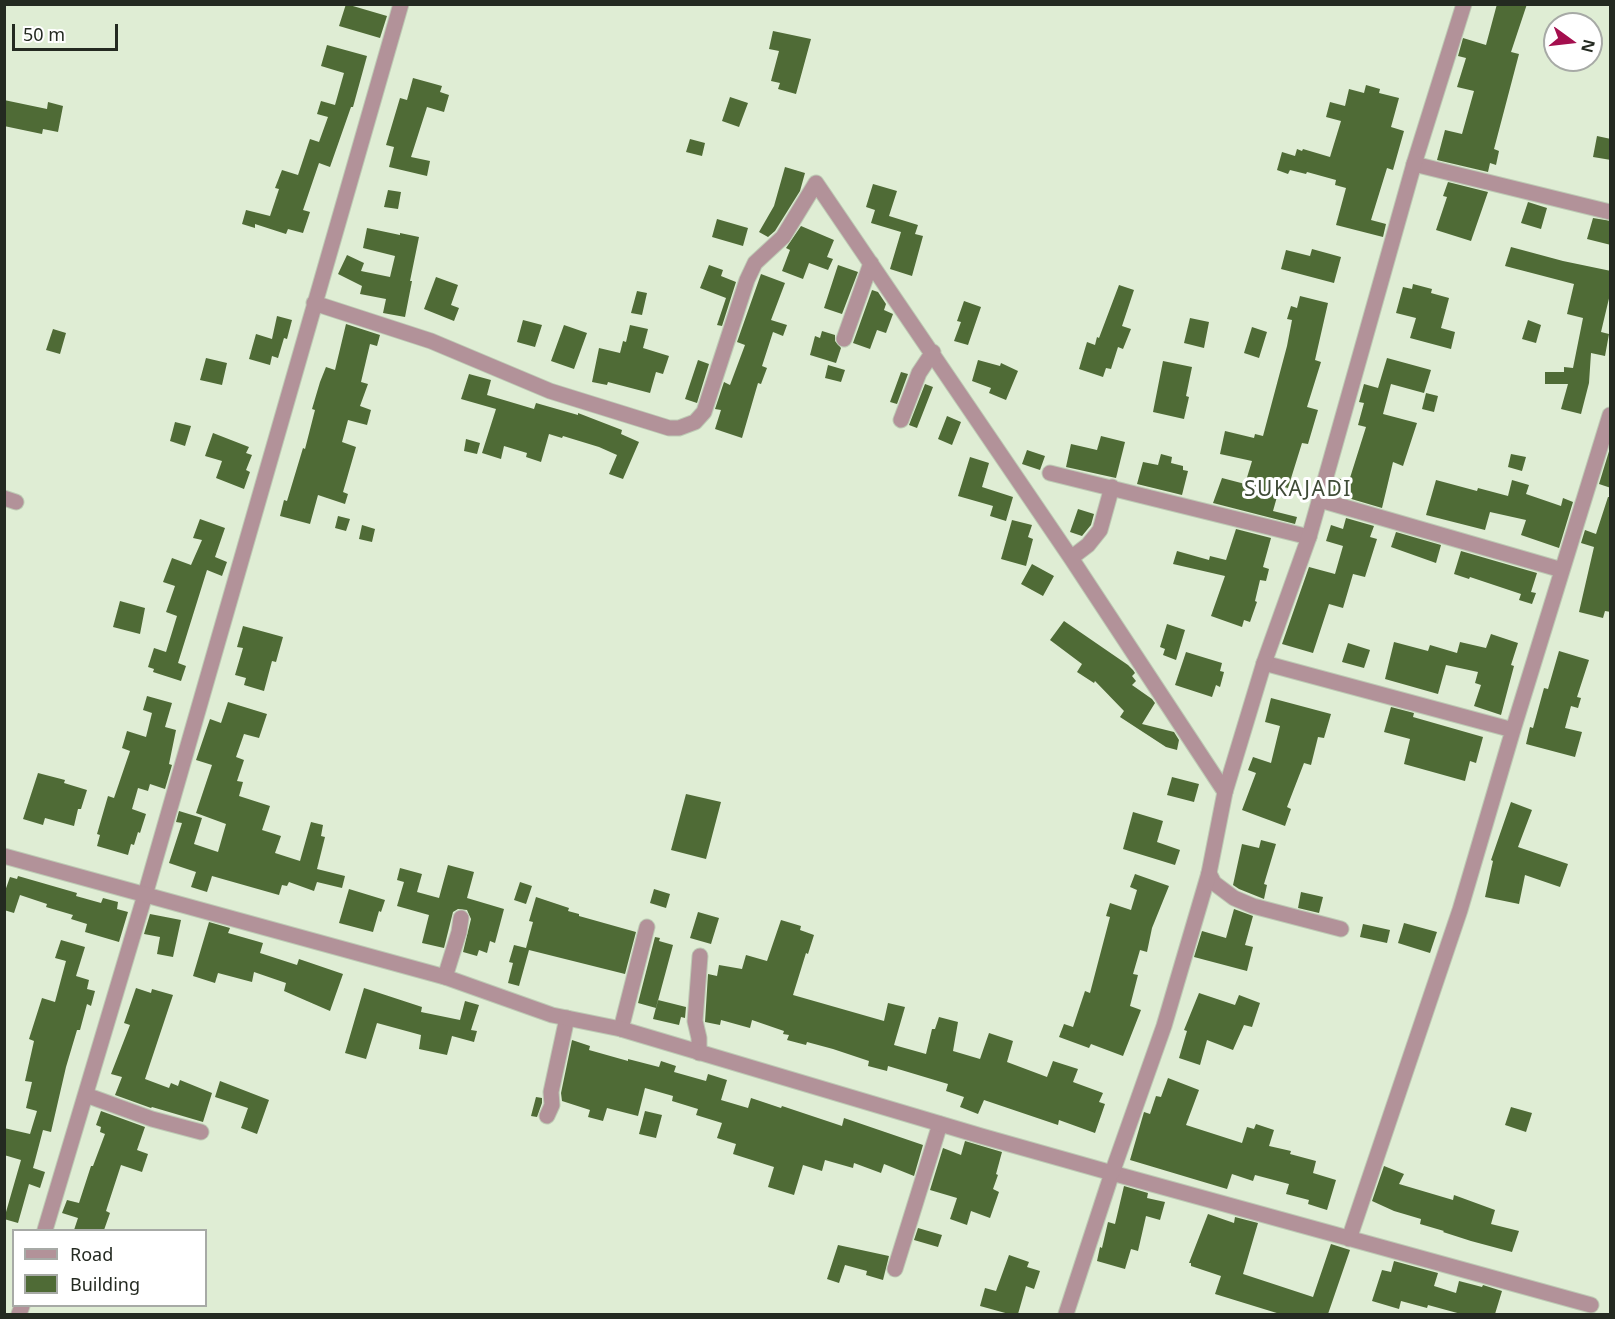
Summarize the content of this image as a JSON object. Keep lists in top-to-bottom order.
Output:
{
  "districts": ["SUKAJADI"],
  "legend": ["Road", "Building"],
  "scale_bar": "50 m",
  "north": "right"
}
